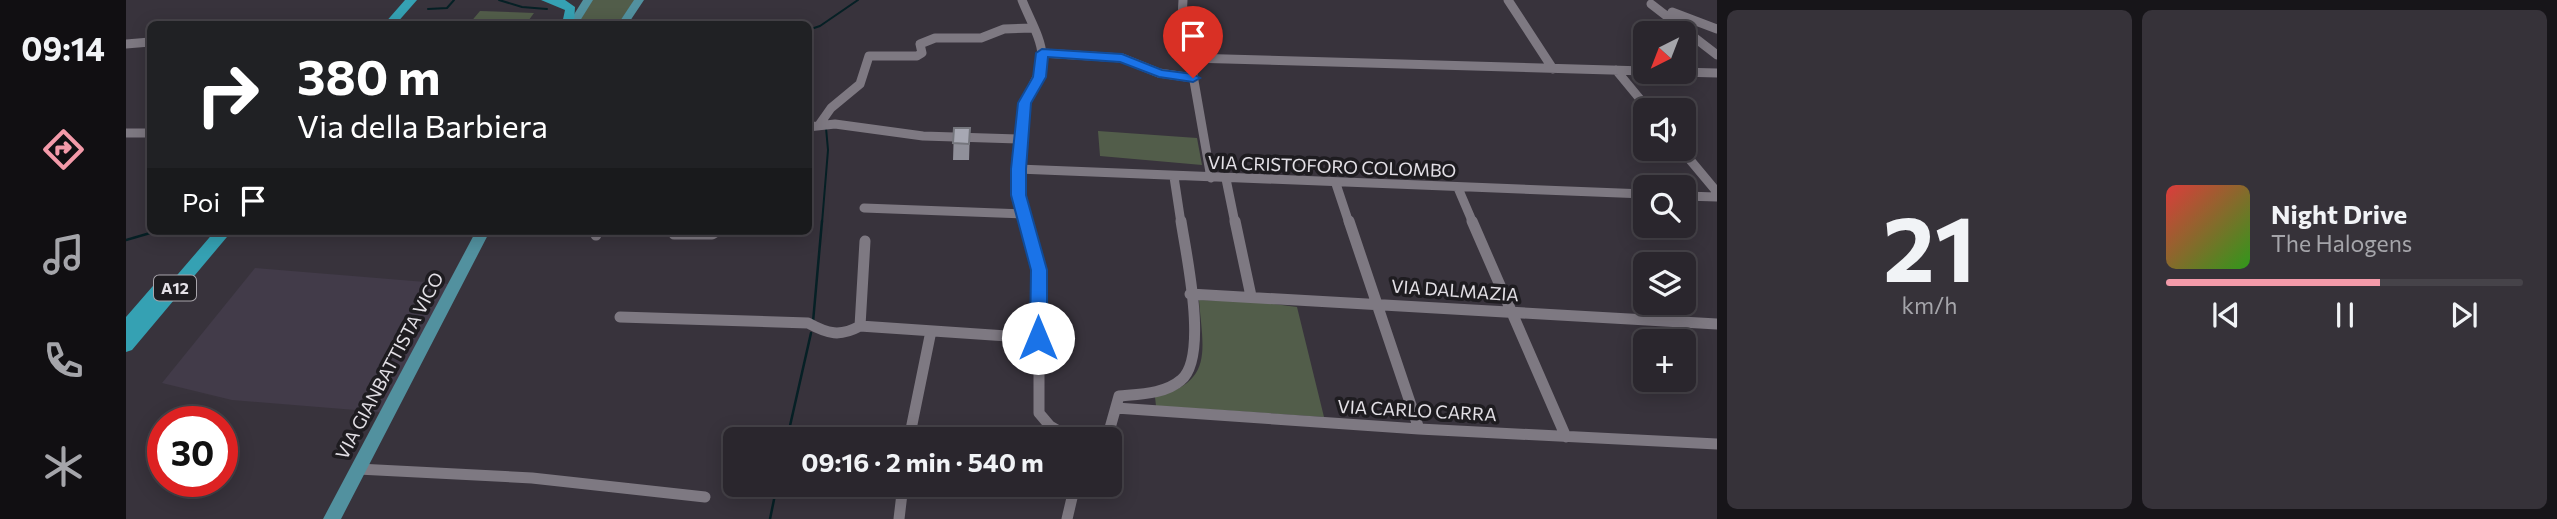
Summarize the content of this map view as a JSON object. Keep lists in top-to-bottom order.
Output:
{
  "streets": {
    "highway": ["A12"],
    "main road": ["VIA GIANBATTISTA VICO"],
    "street": ["VIA CRISTOFORO COLOMBO", "VIA DALMAZIA", "VIA CARLO CARRA"]
  },
  "north": "bottom left",
  "page": {
    "tabs": "09:14",
    "tile": ["21", "km/h"],
    "map_buttons": "+",
    "turn": ["380 m", "Via della Barbiera"],
    "then": "Poi",
    "song": ["Night Drive", "The Halogens"],
    "limit": "30",
    "trip": "09:16 · 2 min · 540 m"
  }
}
